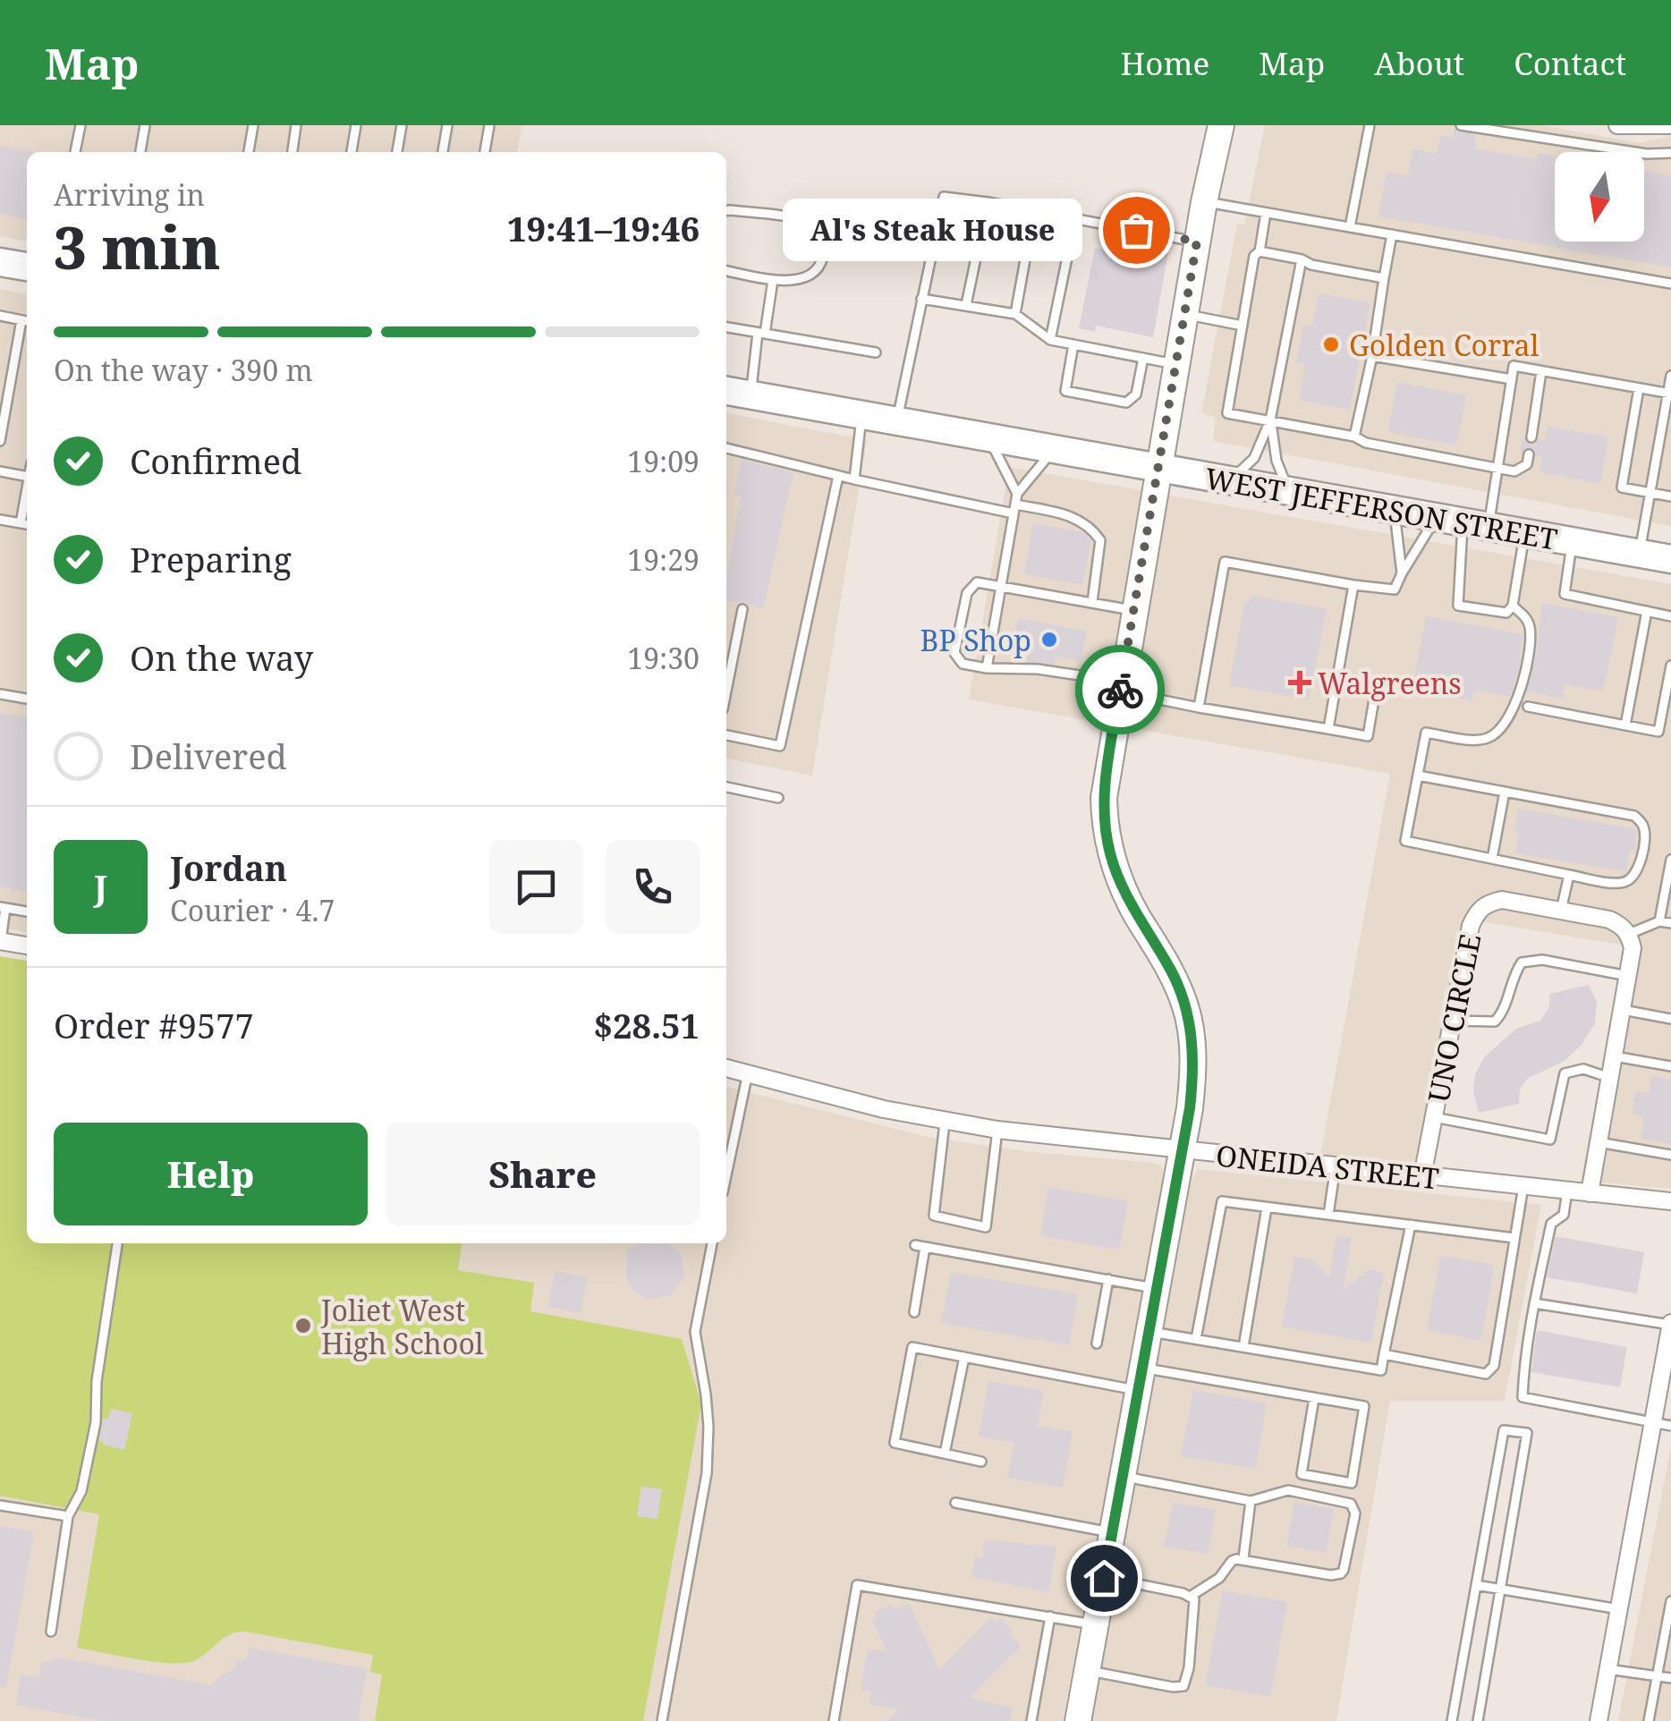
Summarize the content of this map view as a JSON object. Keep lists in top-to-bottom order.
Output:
{
  "streets": {
    "main road": ["WEST JEFFERSON STREET"],
    "street": ["UNO CIRCLE", "ONEIDA STREET"]
  },
  "crossings": [
    ["UNO CIRCLE", "ONEIDA STREET"]
  ],
  "places": {
    "other": [
      "Al's Steak House",
      "Golden Corral",
      "BP Shop",
      "Joliet West High School"
    ],
    "health": ["Walgreens"]
  },
  "north": "bottom",
  "page": {
    "header": "Map",
    "nav": [
      "Home",
      "Map",
      "About",
      "Contact"
    ],
    "heading": ["3 min", "Arriving in", "19:41–19:46"],
    "panel": [
      "Jordan",
      "Courier · 4.7",
      "Order #9577",
      "$28.51"
    ],
    "bubble": "Al's Steak House",
    "bar": "On the way · 390 m",
    "list": [
      ["Confirmed", "19:09"],
      ["Preparing", "19:29"],
      ["On the way", "19:30"],
      "Delivered"
    ],
    "round": "J",
    "buttons": ["Help", "Share"]
  }
}
